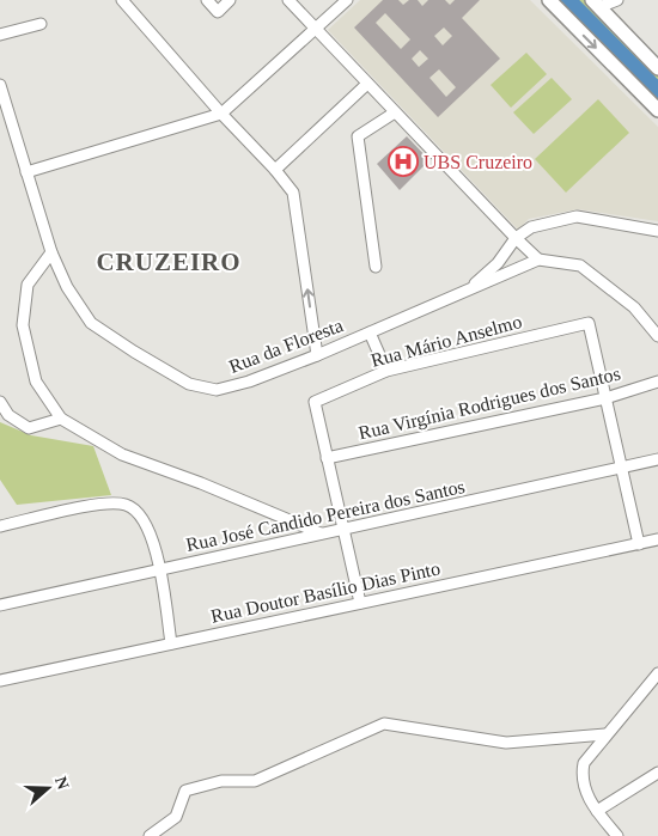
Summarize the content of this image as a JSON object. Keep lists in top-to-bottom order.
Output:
{
  "streets": {
    "street": [
      "Rua Mário Anselmo",
      "Rua da Floresta",
      "Rua Virgínia Rodrigues dos Santos",
      "Rua José Candido Pereira dos Santos",
      "Rua Doutor Basílio Dias Pinto"
    ]
  },
  "crossings": [
    ["Rua Mário Anselmo", "Rua Virgínia Rodrigues dos Santos"]
  ],
  "districts": ["CRUZEIRO"],
  "places": {
    "hospital": ["UBS Cruzeiro"]
  },
  "north": "right"
}
